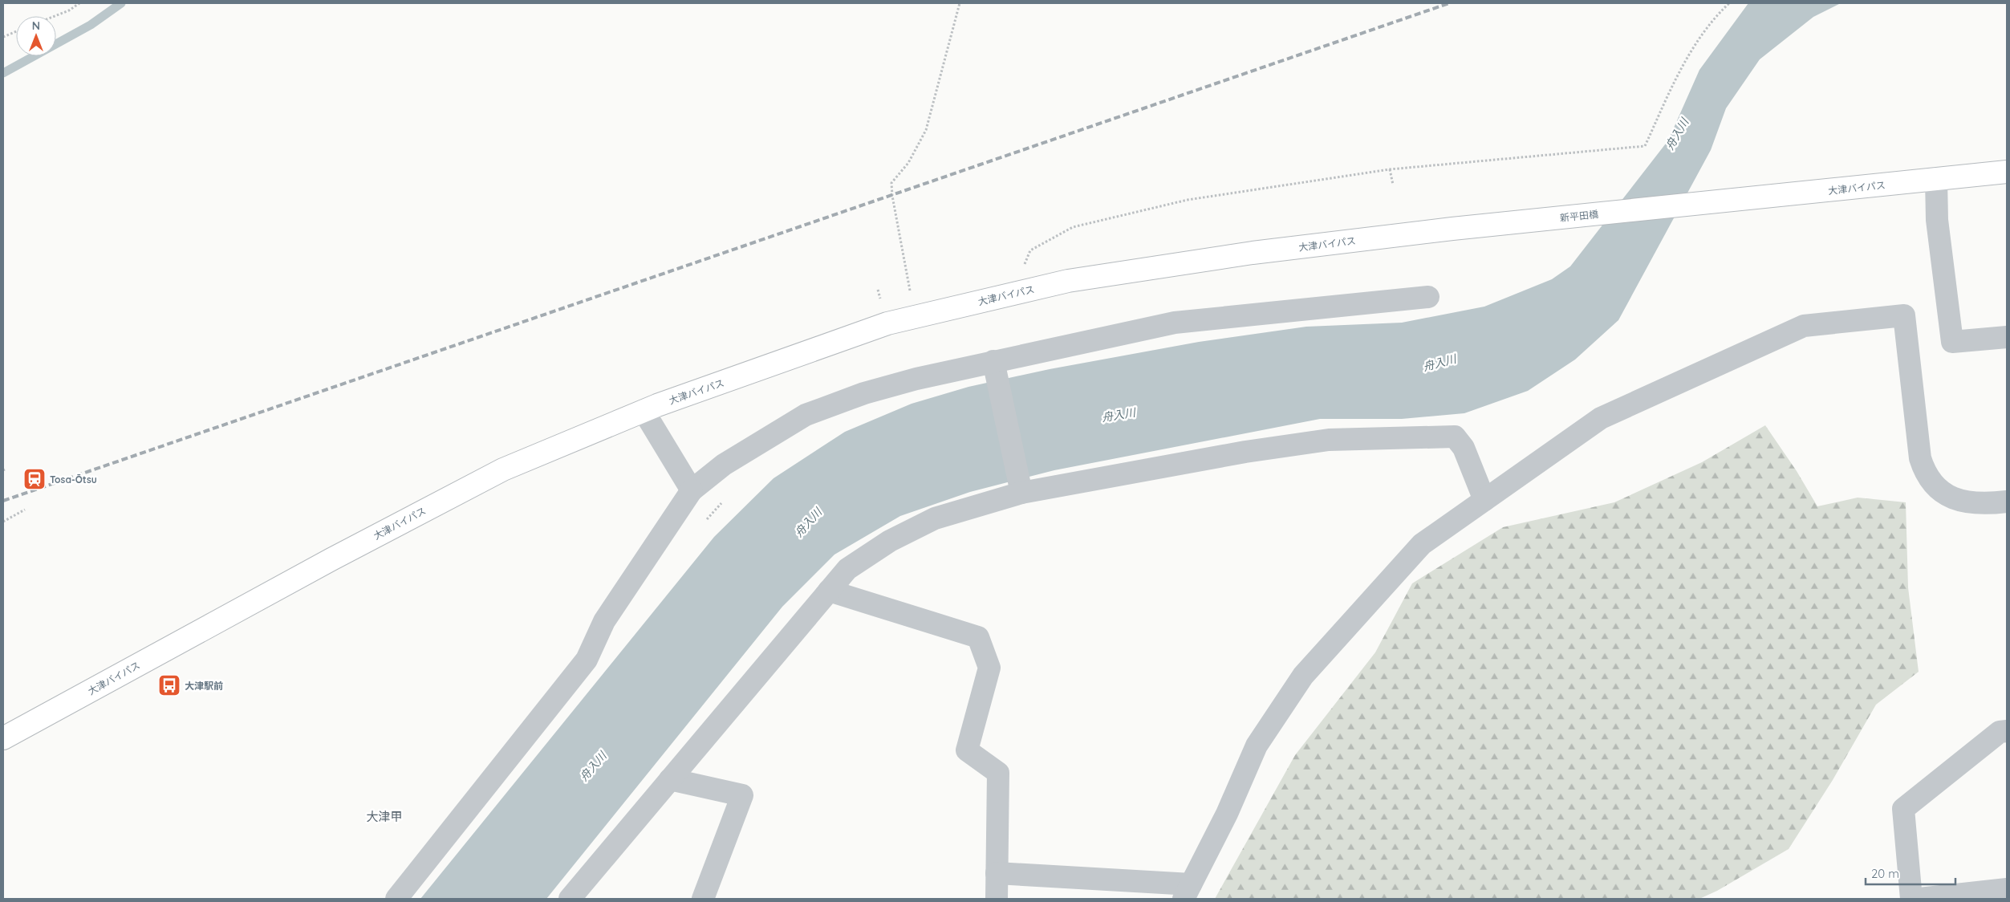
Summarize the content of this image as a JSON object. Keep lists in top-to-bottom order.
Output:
{
  "streets": {
    "main road": ["大津バイパス", "新平田橋"]
  },
  "crossings": [
    ["大津バイパス", "新平田橋"]
  ],
  "districts": ["大津甲"],
  "water": ["舟入川"],
  "places": {
    "station": ["Tosa-Ōtsu"],
    "bus stop": ["大津駅前"]
  },
  "scale_bar": "20 m",
  "north": "top"
}
